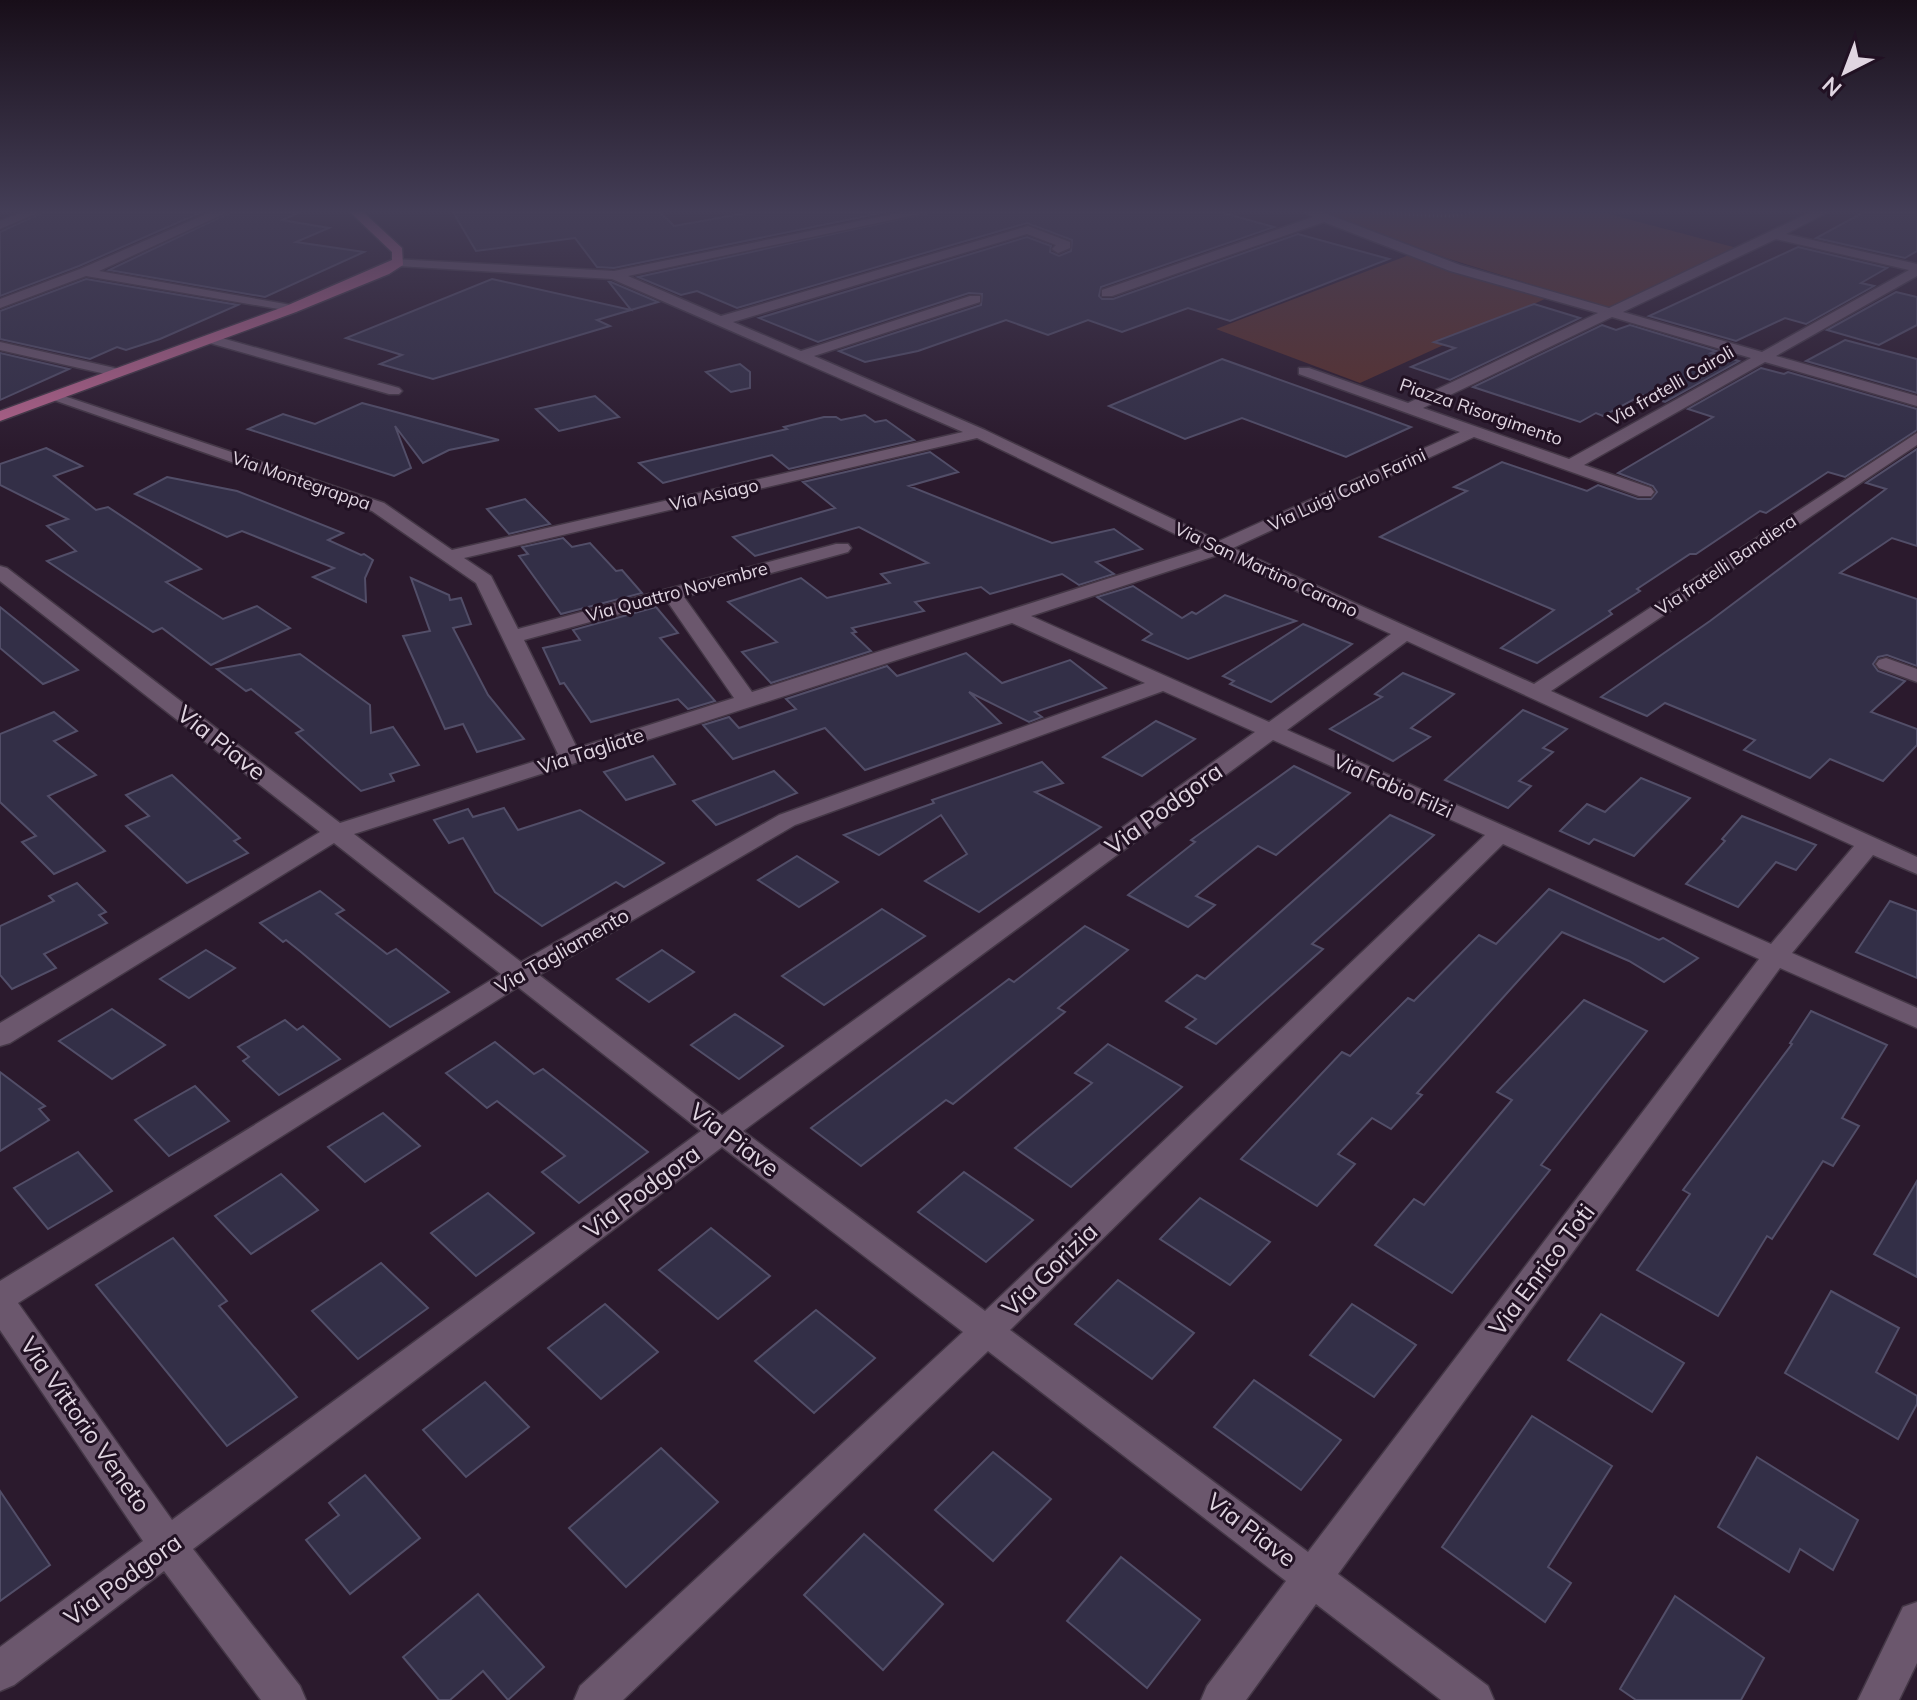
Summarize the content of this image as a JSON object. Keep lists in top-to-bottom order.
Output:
{
  "streets": {
    "street": [
      "Via fratelli Cairoli",
      "Piazza Risorgimento",
      "Via Montegrappa",
      "Via Luigi Carlo Farini",
      "Via Asiago",
      "Via fratelli Bandiera",
      "Via San Martino Carano",
      "Via Quattro Novembre",
      "Via Piave",
      "Via Tagliate",
      "Via Fabio Filzi",
      "Via Podgora",
      "Via Tagliamento",
      "Via Gorizia",
      "Via Enrico Toti",
      "Via Vittorio Veneto"
    ]
  },
  "crossings": [
    ["Via fratelli Cairoli", "Piazza Risorgimento"],
    ["Piazza Risorgimento", "Via Luigi Carlo Farini"],
    ["Via Montegrappa", "Via Asiago"],
    ["Via Montegrappa", "Via Quattro Novembre"],
    ["Via Montegrappa", "Via Tagliate"],
    ["Via Luigi Carlo Farini", "Via San Martino Carano"],
    ["Via Luigi Carlo Farini", "Via Tagliate"],
    ["Via Asiago", "Via San Martino Carano"],
    ["Via fratelli Bandiera", "Via San Martino Carano"],
    ["Via San Martino Carano", "Via Tagliate"],
    ["Via San Martino Carano", "Via Podgora"],
    ["Via San Martino Carano", "Via Enrico Toti"],
    ["Via Piave", "Via Tagliate"],
    ["Via Piave", "Via Podgora"],
    ["Via Piave", "Via Tagliamento"],
    ["Via Piave", "Via Gorizia"],
    ["Via Piave", "Via Enrico Toti"],
    ["Via Tagliate", "Via Fabio Filzi"],
    ["Via Fabio Filzi", "Via Podgora"],
    ["Via Fabio Filzi", "Via Tagliamento"],
    ["Via Fabio Filzi", "Via Gorizia"],
    ["Via Fabio Filzi", "Via Enrico Toti"],
    ["Via Podgora", "Via Vittorio Veneto"],
    ["Via Tagliamento", "Via Vittorio Veneto"]
  ],
  "north": "bottom left"
}
